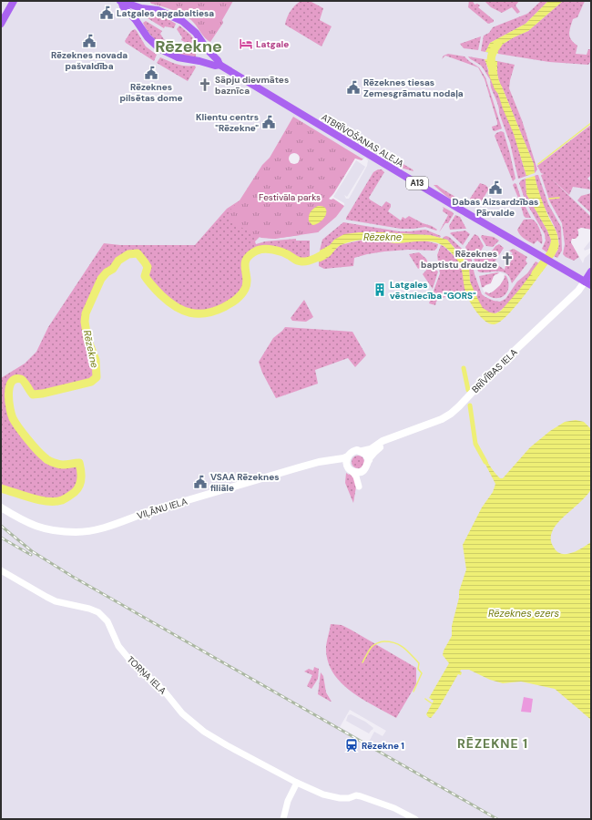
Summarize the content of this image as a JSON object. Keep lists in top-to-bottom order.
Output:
{
  "streets": {
    "main road": [
      "ATBRĪVOŠANAS ALEJA",
      "A13",
      "BRĪVĪBAS IELA",
      "VIĻĀNU IELA"
    ],
    "street": ["TORŅA IELA"]
  },
  "crossings": [
    ["ATBRĪVOŠANAS ALEJA", "BRĪVĪBAS IELA"]
  ],
  "districts": ["Rēzekne", "RĒZEKNE 1"],
  "water": ["Rēzekne", "Rēzeknes ezers"],
  "parks": ["Festivāla parks"],
  "places": {
    "public building": [
      "Latgales apgabaltiesa",
      "Rēzeknes novada pašvaldība",
      "Rēzeknes pilsētas dome",
      "Rēzeknes tiesas Zemesgrāmatu nodaļa",
      "Klientu centrs \"Rēzekne\"",
      "Dabas Aizsardzības Pārvalde",
      "VSAA Rēzeknes filiāle"
    ],
    "hotel": ["Latgale"],
    "church": ["Sāpju dievmātes baznīca", "Rēzeknes baptistu draudze"],
    "building": ["Latgales vēstniecība \"GORS\""],
    "station": ["Rēzekne 1"]
  }
}
